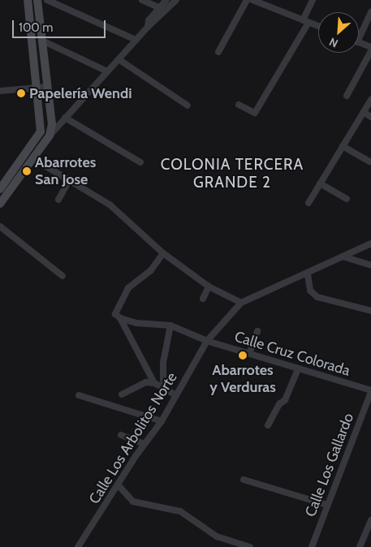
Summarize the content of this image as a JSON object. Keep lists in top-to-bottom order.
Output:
{
  "streets": {
    "street": ["Calle Cruz Colorada", "Calle Los Arbolitos Norte", "Calle Los Gallardo"]
  },
  "crossings": [
    ["Calle Cruz Colorada", "Calle Los Arbolitos Norte"],
    ["Calle Cruz Colorada", "Calle Los Gallardo"]
  ],
  "districts": ["COLONIA TERCERA GRANDE 2"],
  "places": ["Papelería Wendi", "Abarrotes San Jose", "Abarrotes y Verduras"],
  "scale_bar": "100 m",
  "north": "bottom left"
}
